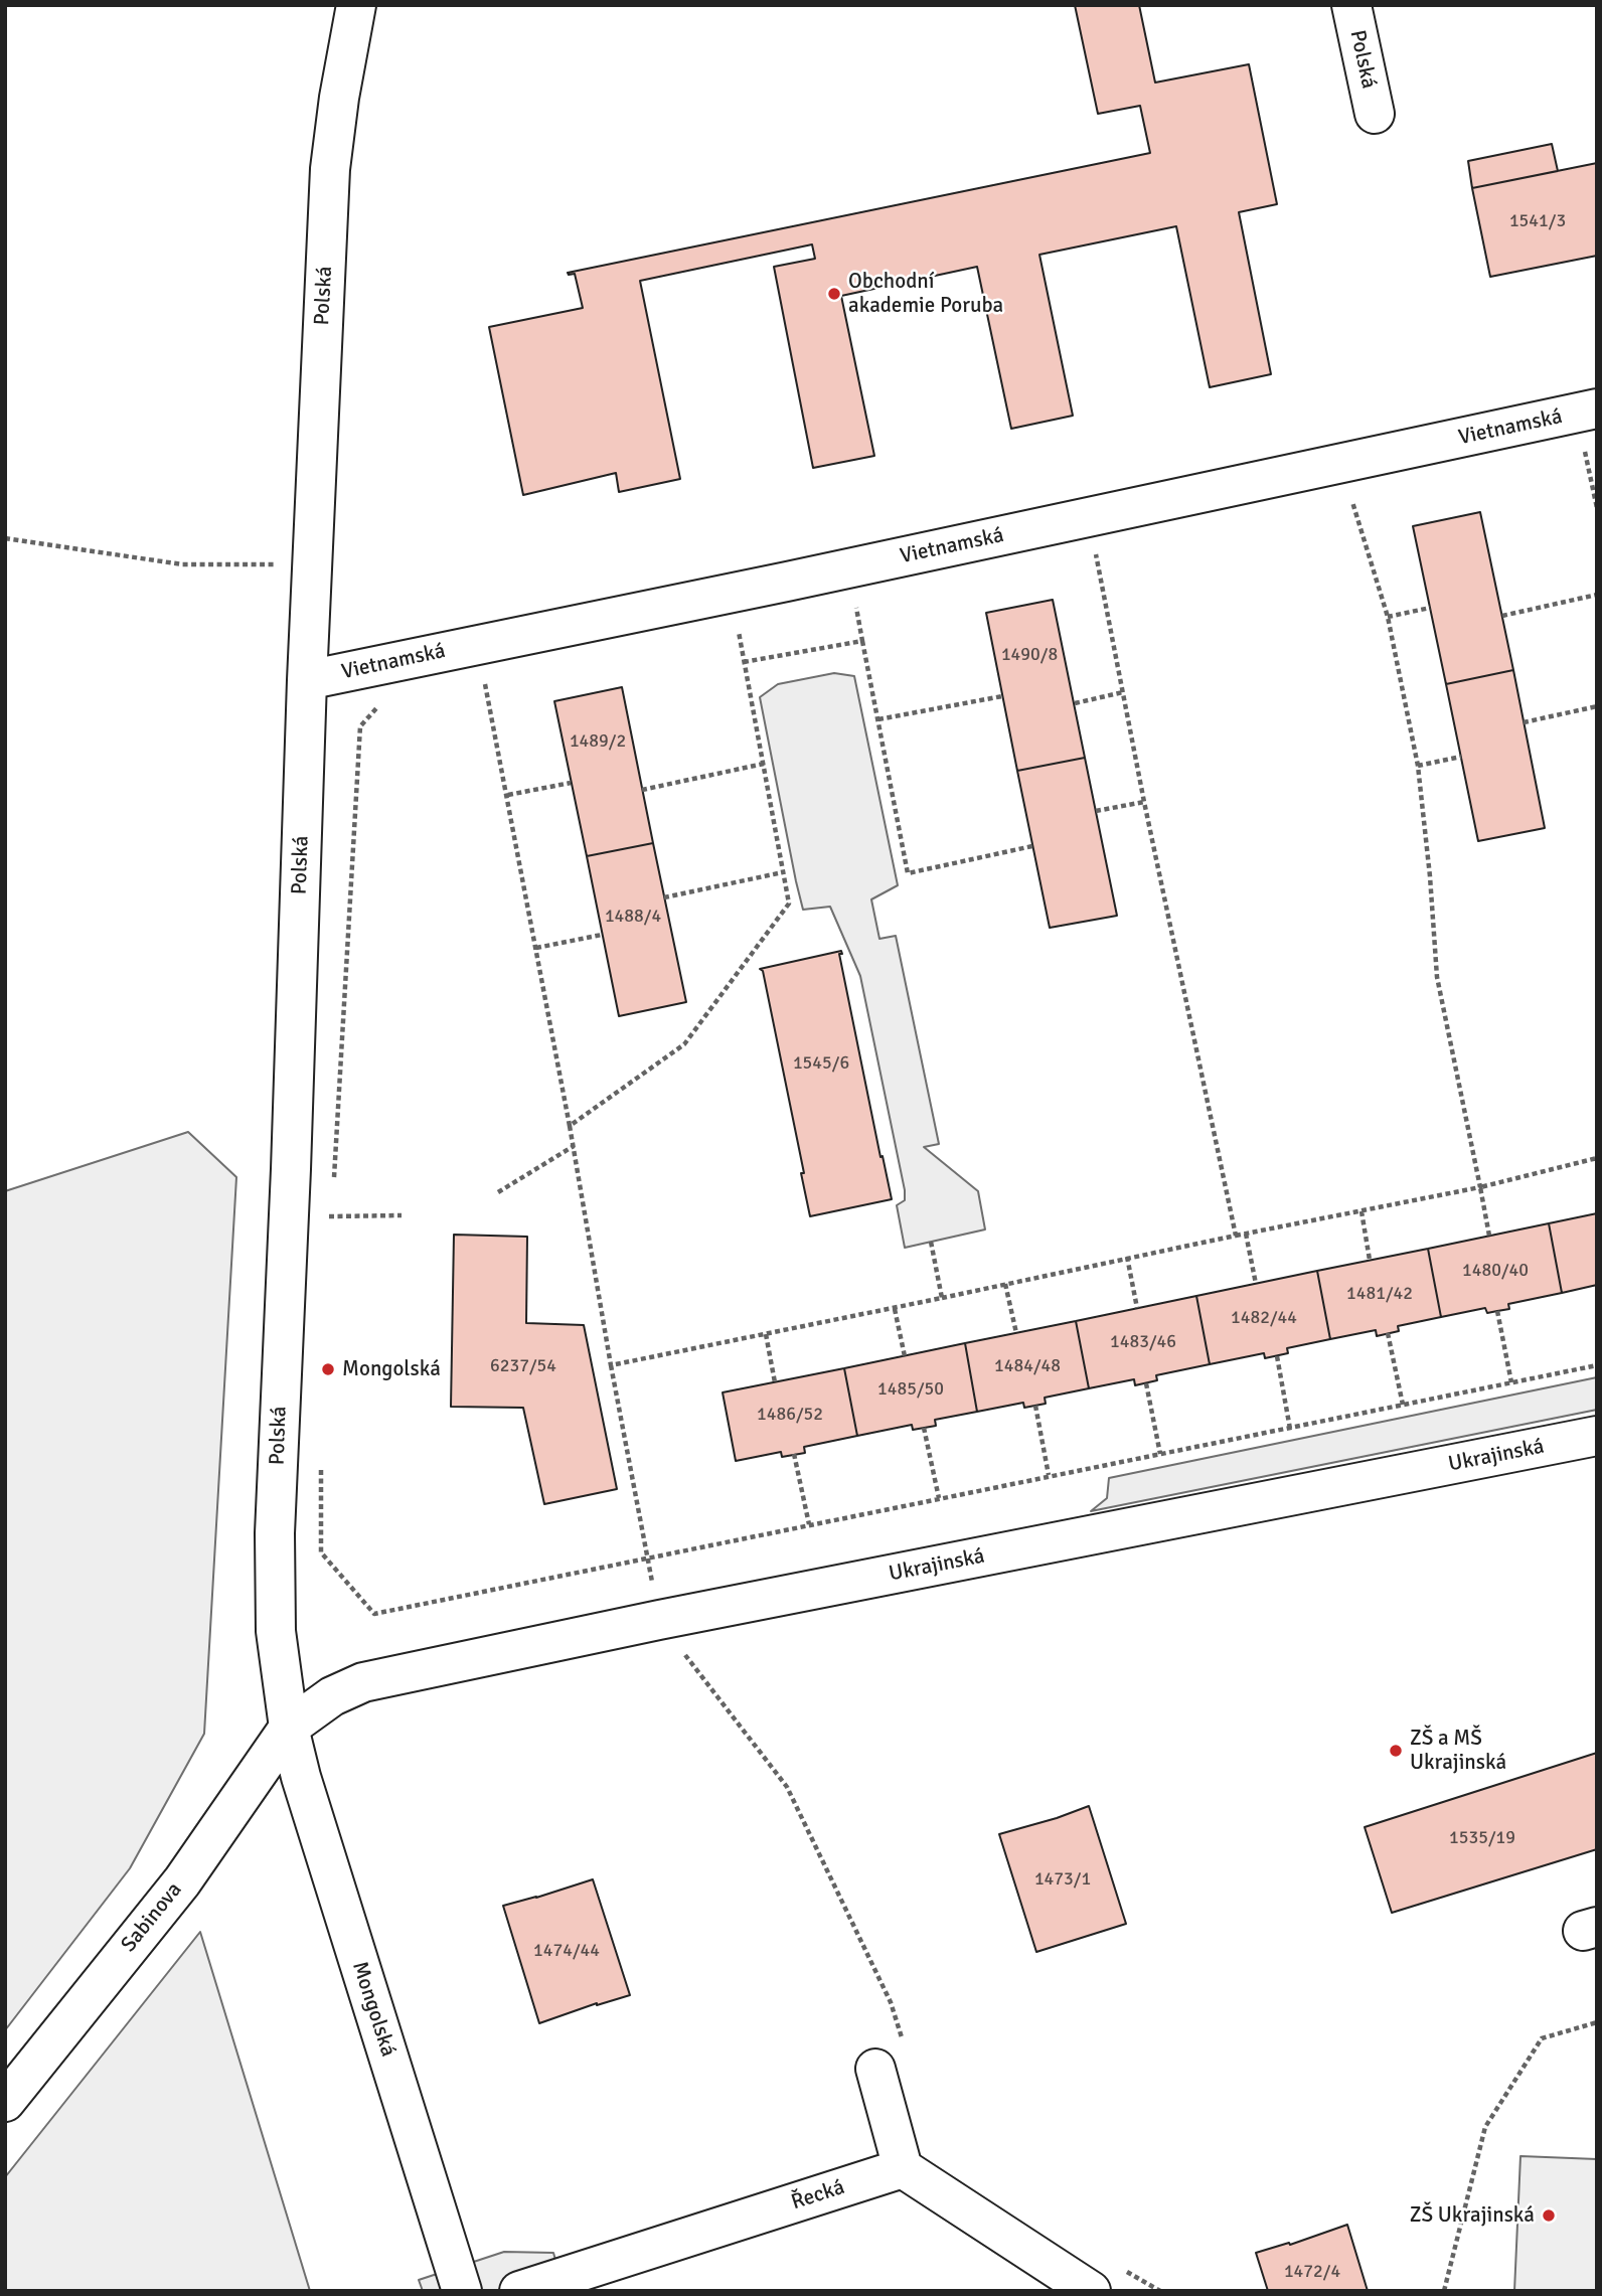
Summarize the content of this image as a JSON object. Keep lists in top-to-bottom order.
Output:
{
  "streets": {
    "street": [
      "Polská",
      "Vietnamská",
      "Ukrajinská",
      "Sabinova",
      "Mongolská",
      "Řecká"
    ]
  },
  "crossings": [
    ["Polská", "Vietnamská"],
    ["Polská", "Ukrajinská"],
    ["Polská", "Sabinova"],
    ["Polská", "Mongolská"],
    ["Ukrajinská", "Sabinova"],
    ["Ukrajinská", "Mongolská"],
    ["Sabinova", "Mongolská"]
  ],
  "places": [
    "Obchodní akademie Poruba",
    "Mongolská",
    "ZŠ a MŠ Ukrajinská",
    "ZŠ Ukrajinská"
  ],
  "house_numbers": [
    "1541/3",
    "1490/8",
    "1489/2",
    "1488/4",
    "1545/6",
    "1480/40",
    "1481/42",
    "1482/44",
    "1483/46",
    "6237/54",
    "1484/48",
    "1485/50",
    "1486/52",
    "1535/19",
    "1473/1",
    "1474/44",
    "1472/4"
  ]
}
